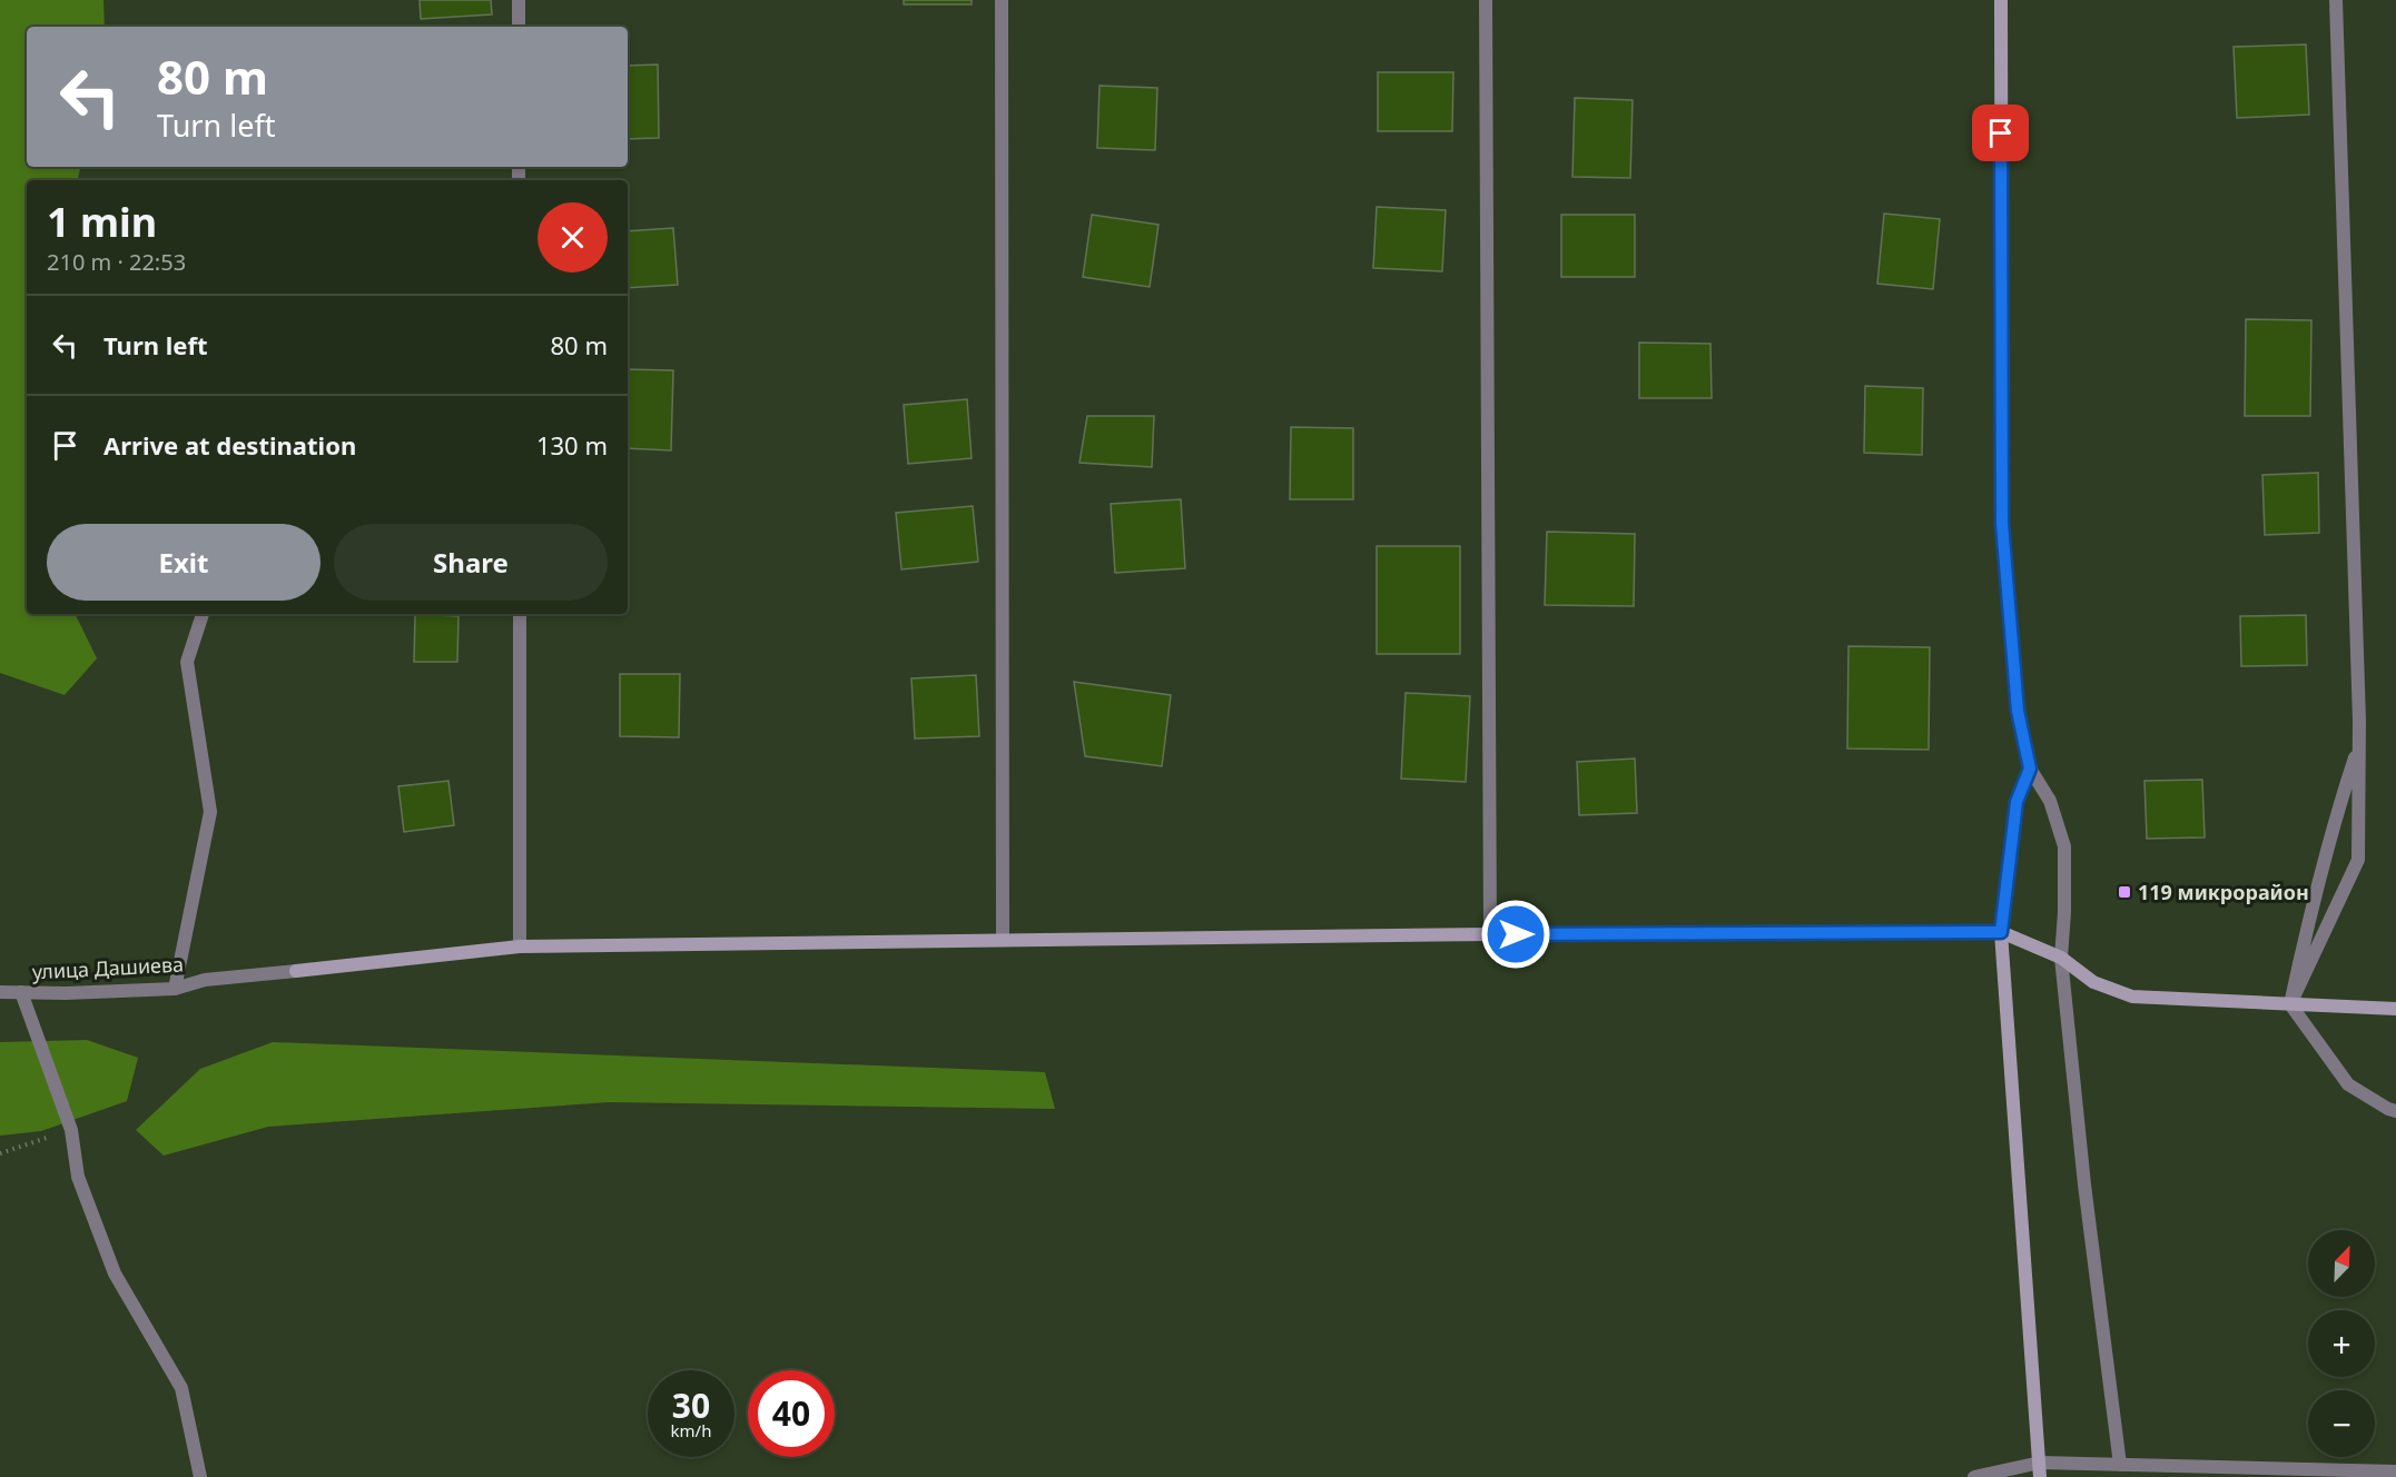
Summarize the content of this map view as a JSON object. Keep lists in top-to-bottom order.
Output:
{
  "streets": {
    "street": ["улица Дашиева"]
  },
  "places": {
    "transit": ["119 микрорайон"]
  },
  "north": "top right",
  "page": {
    "turn": ["80 m", "Turn left"],
    "heading": ["1 min", "210 m · 22:53"],
    "list": [
      {
        "name": "Turn left",
        "value": "80 m"
      },
      {
        "name": "Arrive at destination",
        "value": "130 m"
      }
    ],
    "buttons": ["Exit", "Share"],
    "map_buttons": ["+", "−"],
    "speed": "30 km/h",
    "limit": "40"
  }
}
